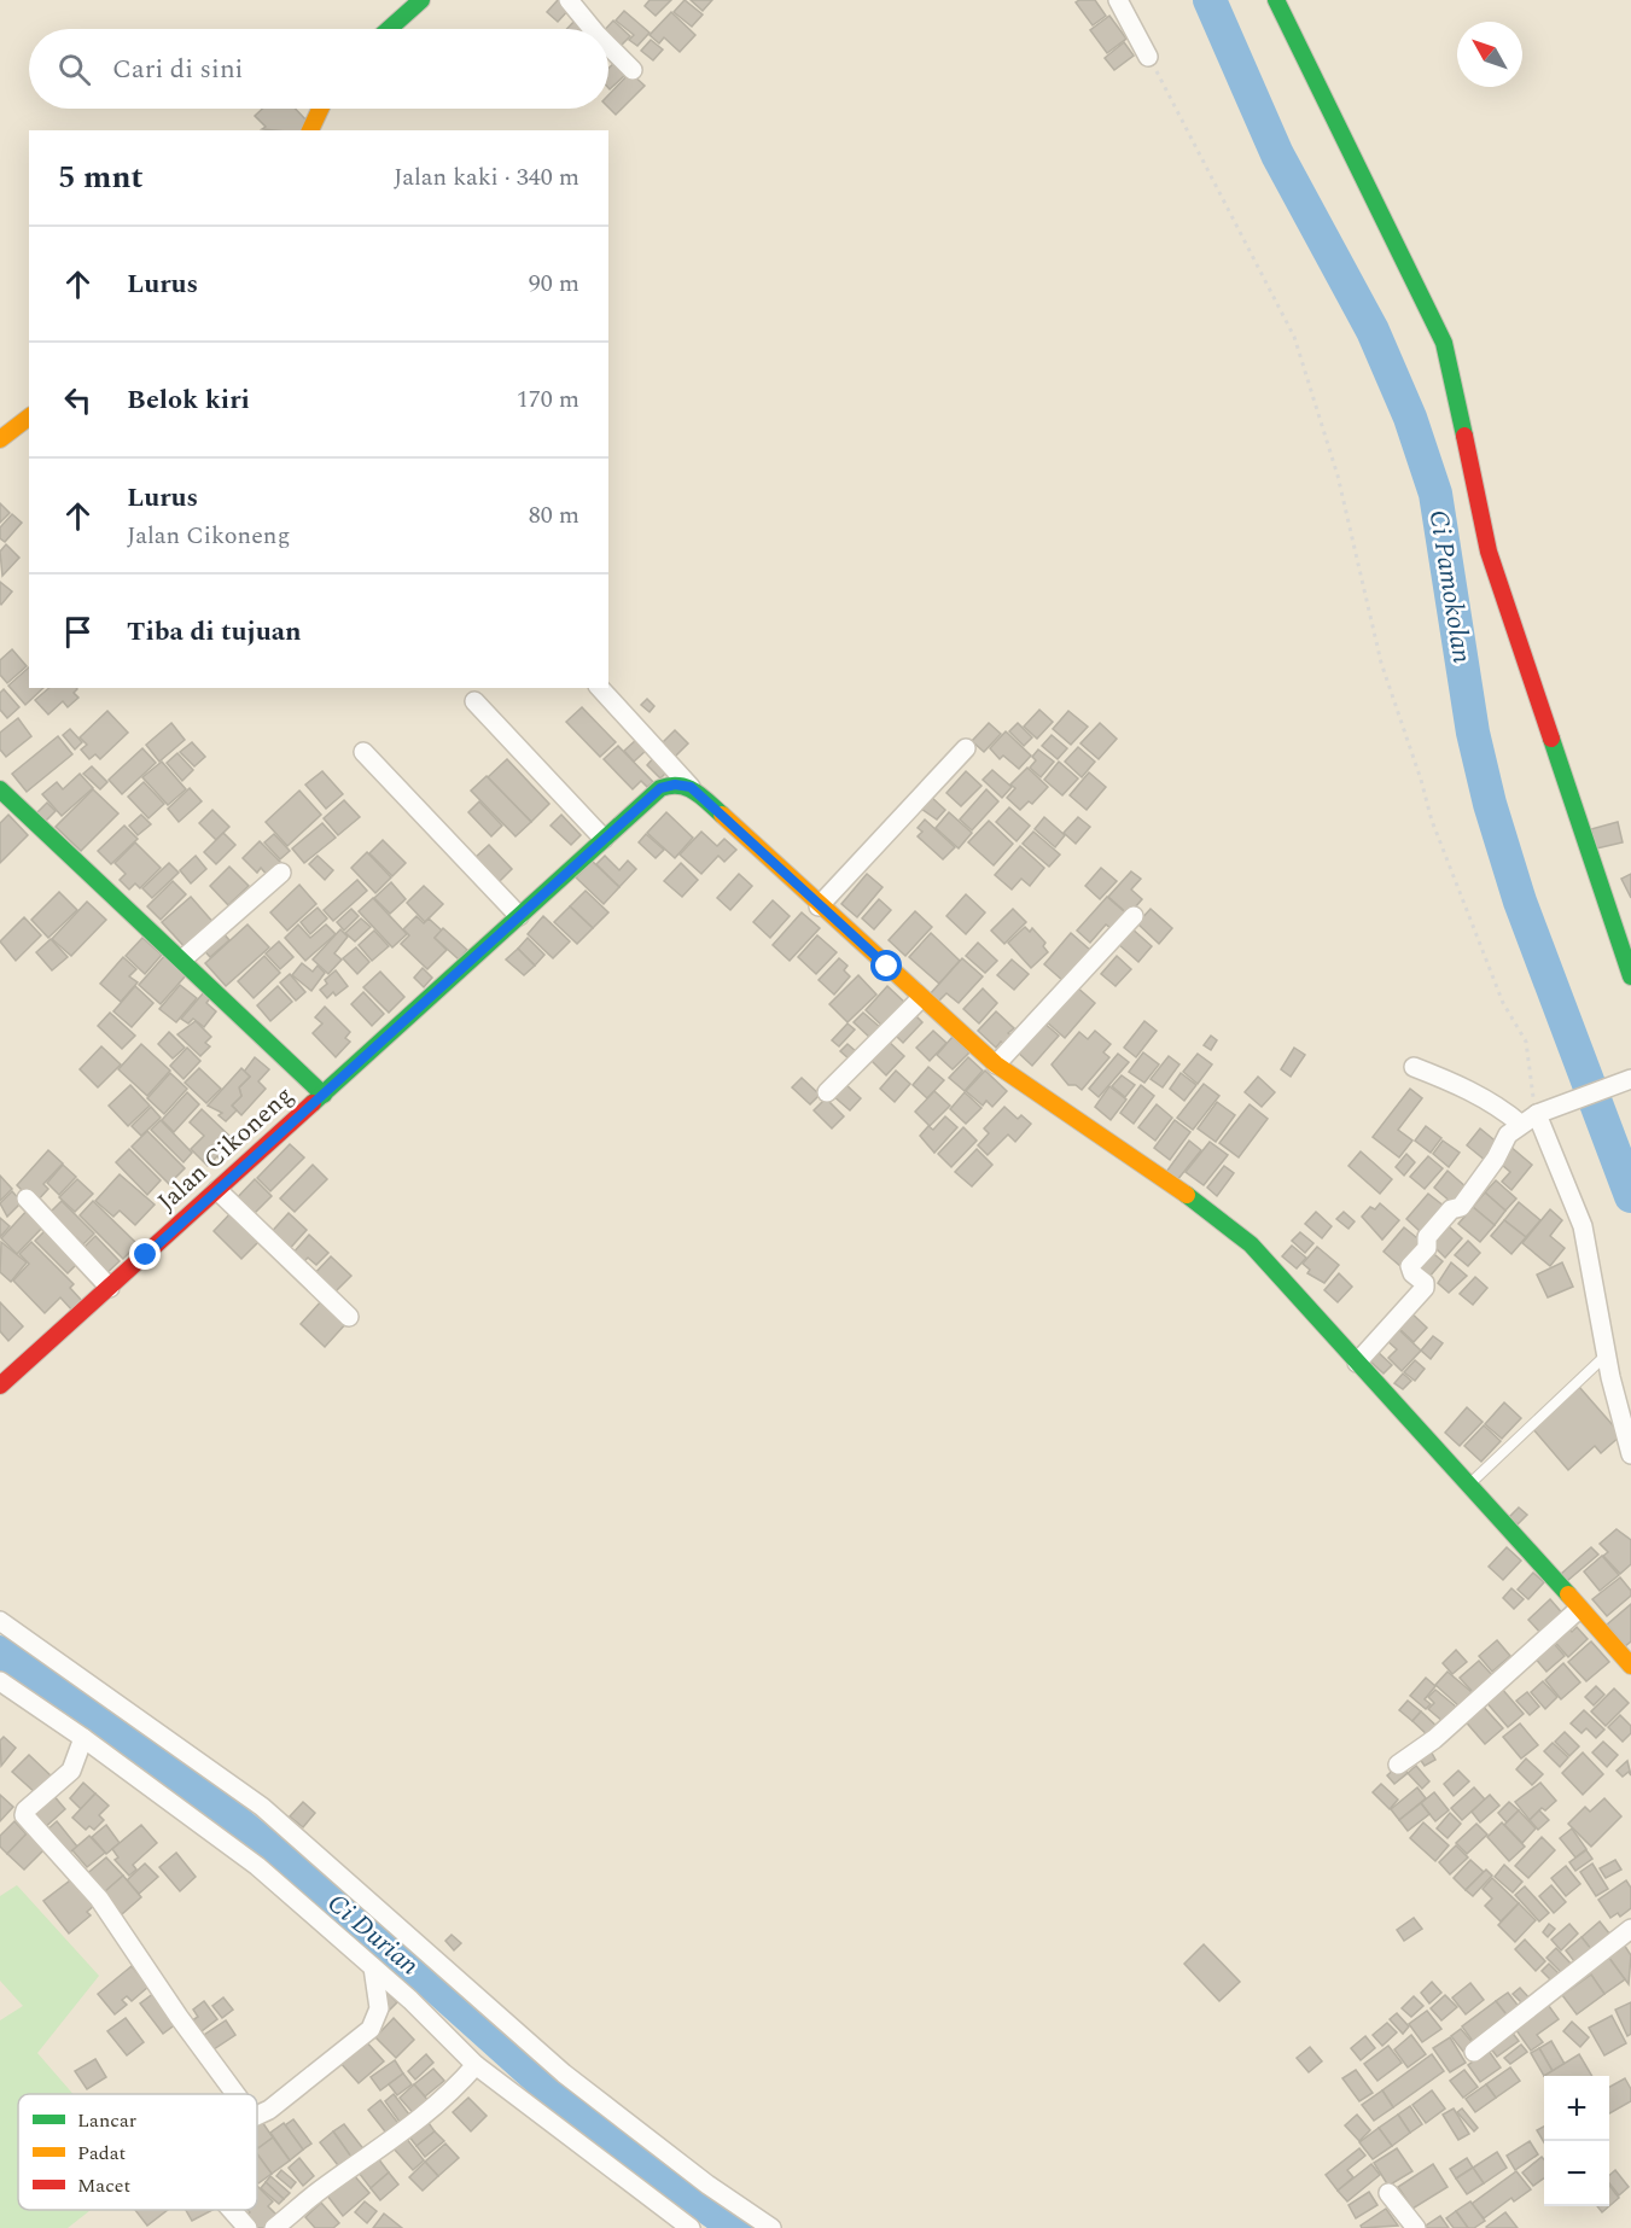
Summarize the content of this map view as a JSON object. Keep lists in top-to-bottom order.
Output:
{
  "streets": {
    "street": ["Jalan Cikoneng"]
  },
  "water": ["Ci Pamokolan", "Ci Durian"],
  "legend": ["Lancar", "Padat", "Macet"],
  "north": "top left",
  "page": {
    "search": "Cari di sini",
    "heading": ["5 mnt", "Jalan kaki · 340 m"],
    "list": [
      ["Lurus", "90 m"],
      ["Belok kiri", "170 m"],
      ["Lurus", "Jalan Cikoneng", "80 m"],
      "Tiba di tujuan"
    ],
    "map_buttons": ["+", "−"]
  }
}
